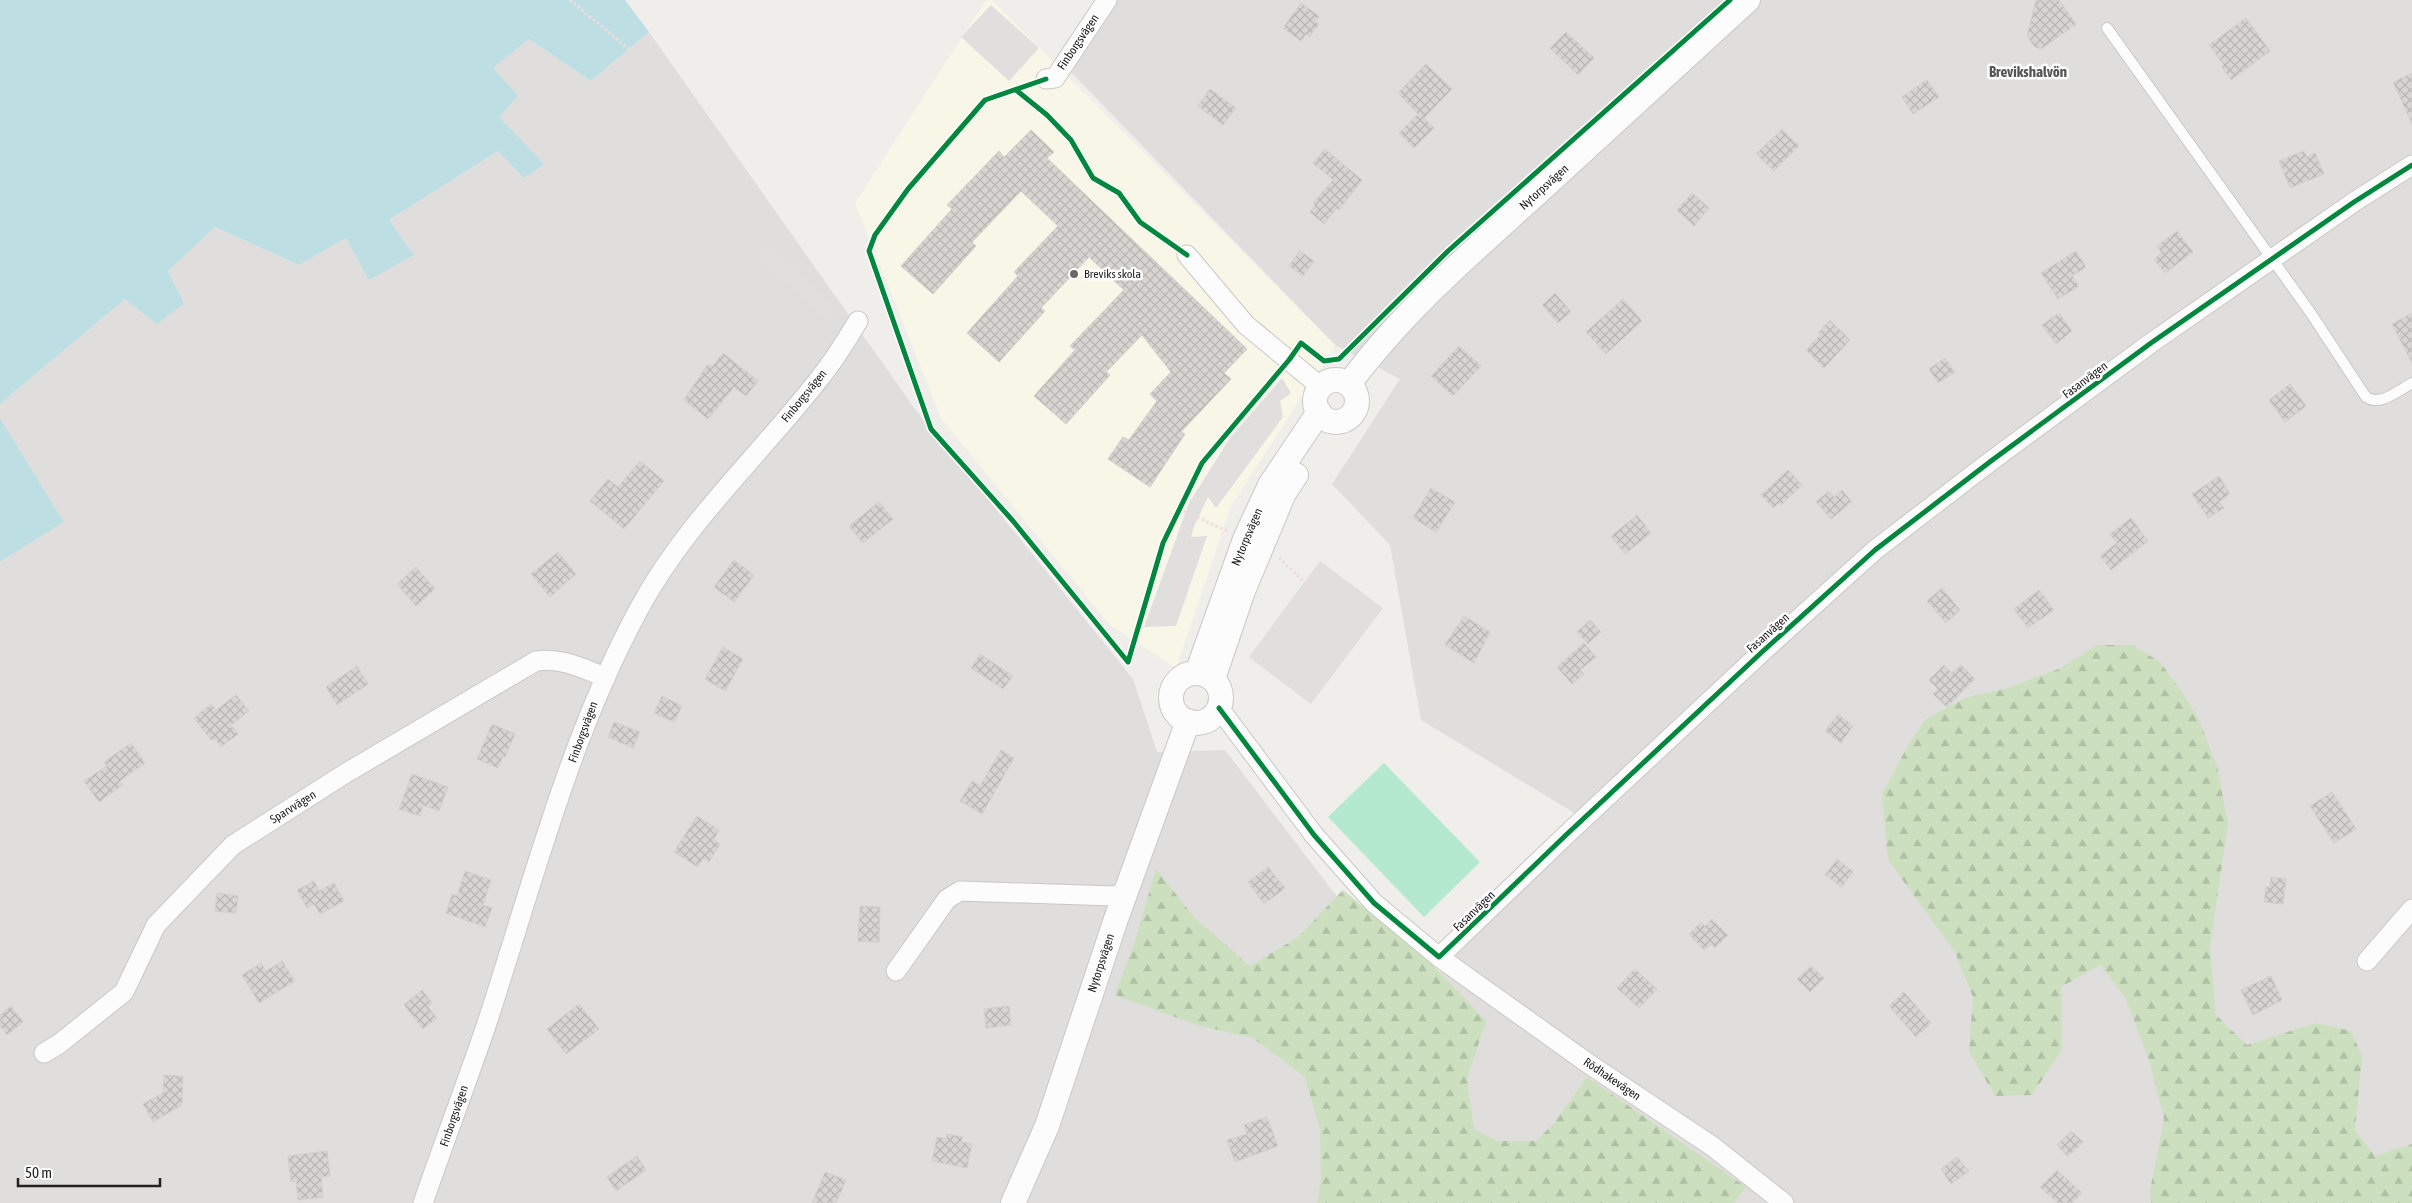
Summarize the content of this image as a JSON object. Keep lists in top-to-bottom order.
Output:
{
  "streets": {
    "street": [
      "Finborgsvägen",
      "Nytorpsvägen",
      "Fasanvägen",
      "Sparvvägen",
      "Rödhakevägen"
    ]
  },
  "crossings": [
    ["Finborgsvägen", "Sparvvägen"],
    ["Fasanvägen", "Rödhakevägen"]
  ],
  "districts": ["Brevikshalvön"],
  "places": ["Breviks skola"],
  "scale_bar": "50 m"
}
